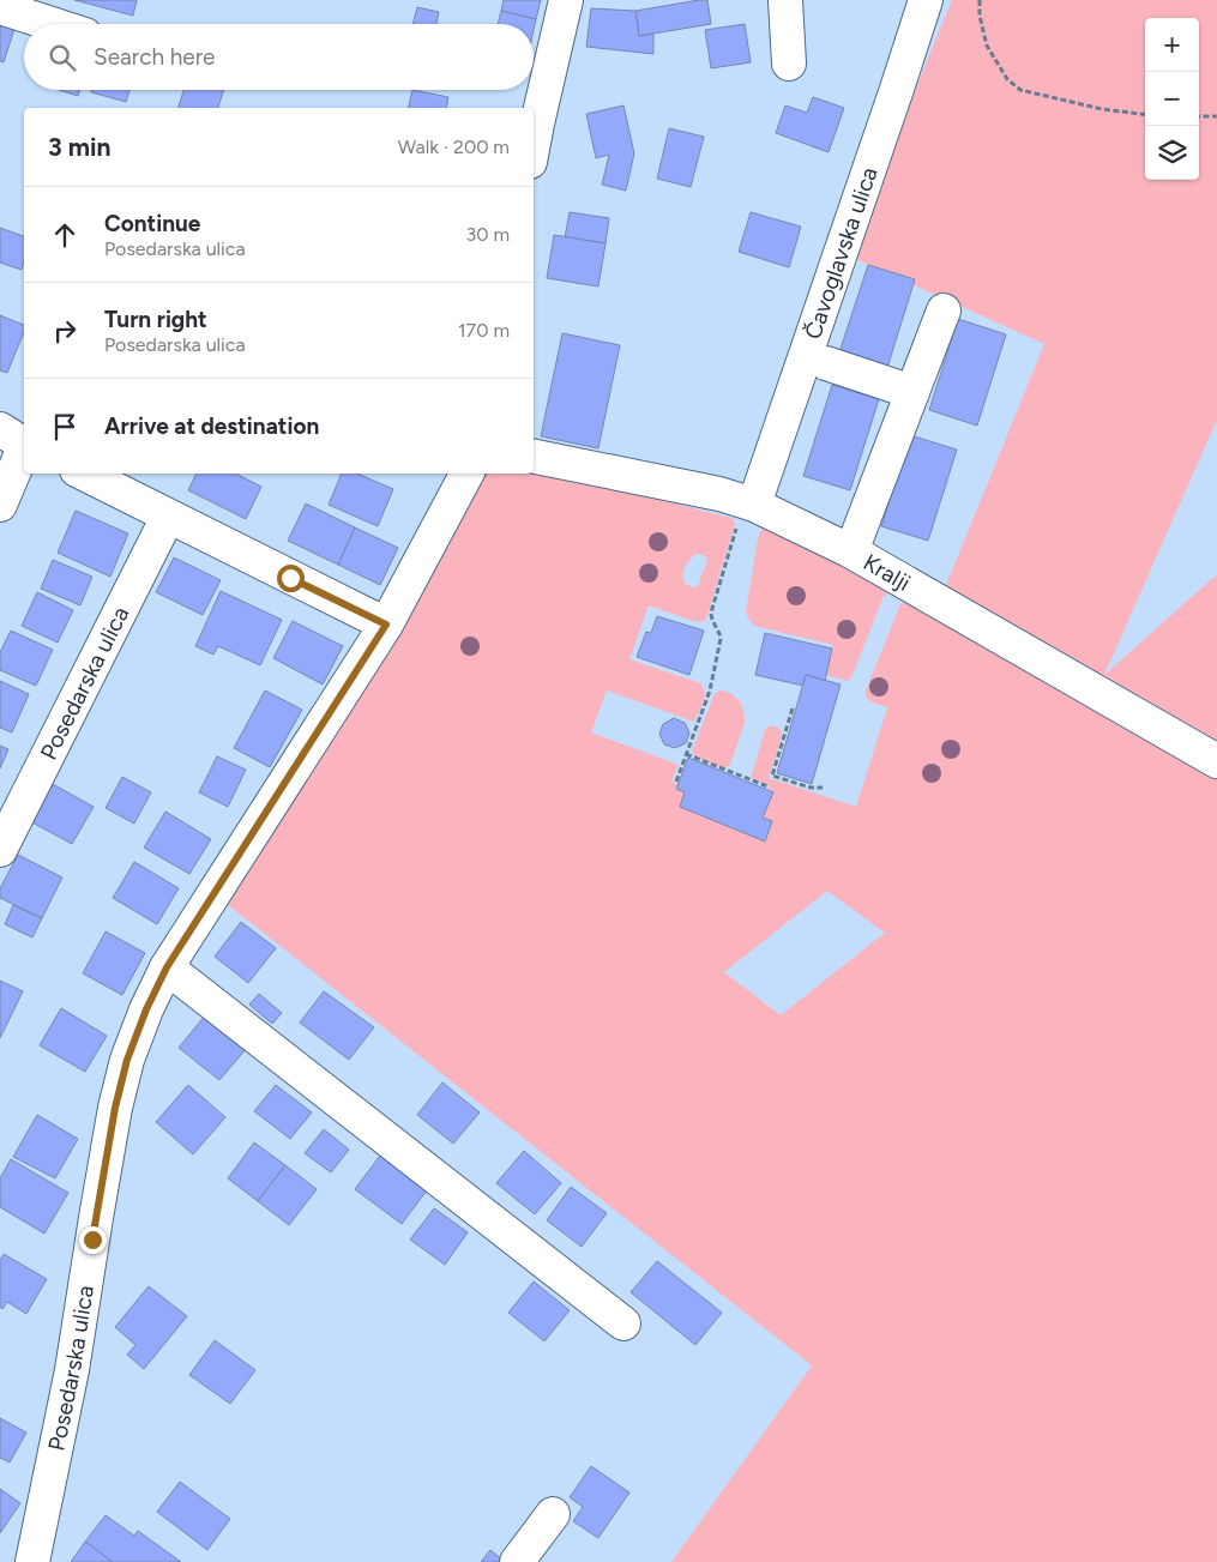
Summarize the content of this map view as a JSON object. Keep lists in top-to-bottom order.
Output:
{
  "streets": {
    "street": ["Čavoglavska ulica", "Kralji", "Posedarska ulica"]
  },
  "crossings": [
    ["Čavoglavska ulica", "Kralji"]
  ],
  "page": {
    "map_buttons": ["+", "−"],
    "search": "Search here",
    "heading": ["3 min", "Walk · 200 m"],
    "list": [
      ["Continue", "Posedarska ulica", "30 m"],
      ["Turn right", "Posedarska ulica", "170 m"],
      "Arrive at destination"
    ]
  }
}
